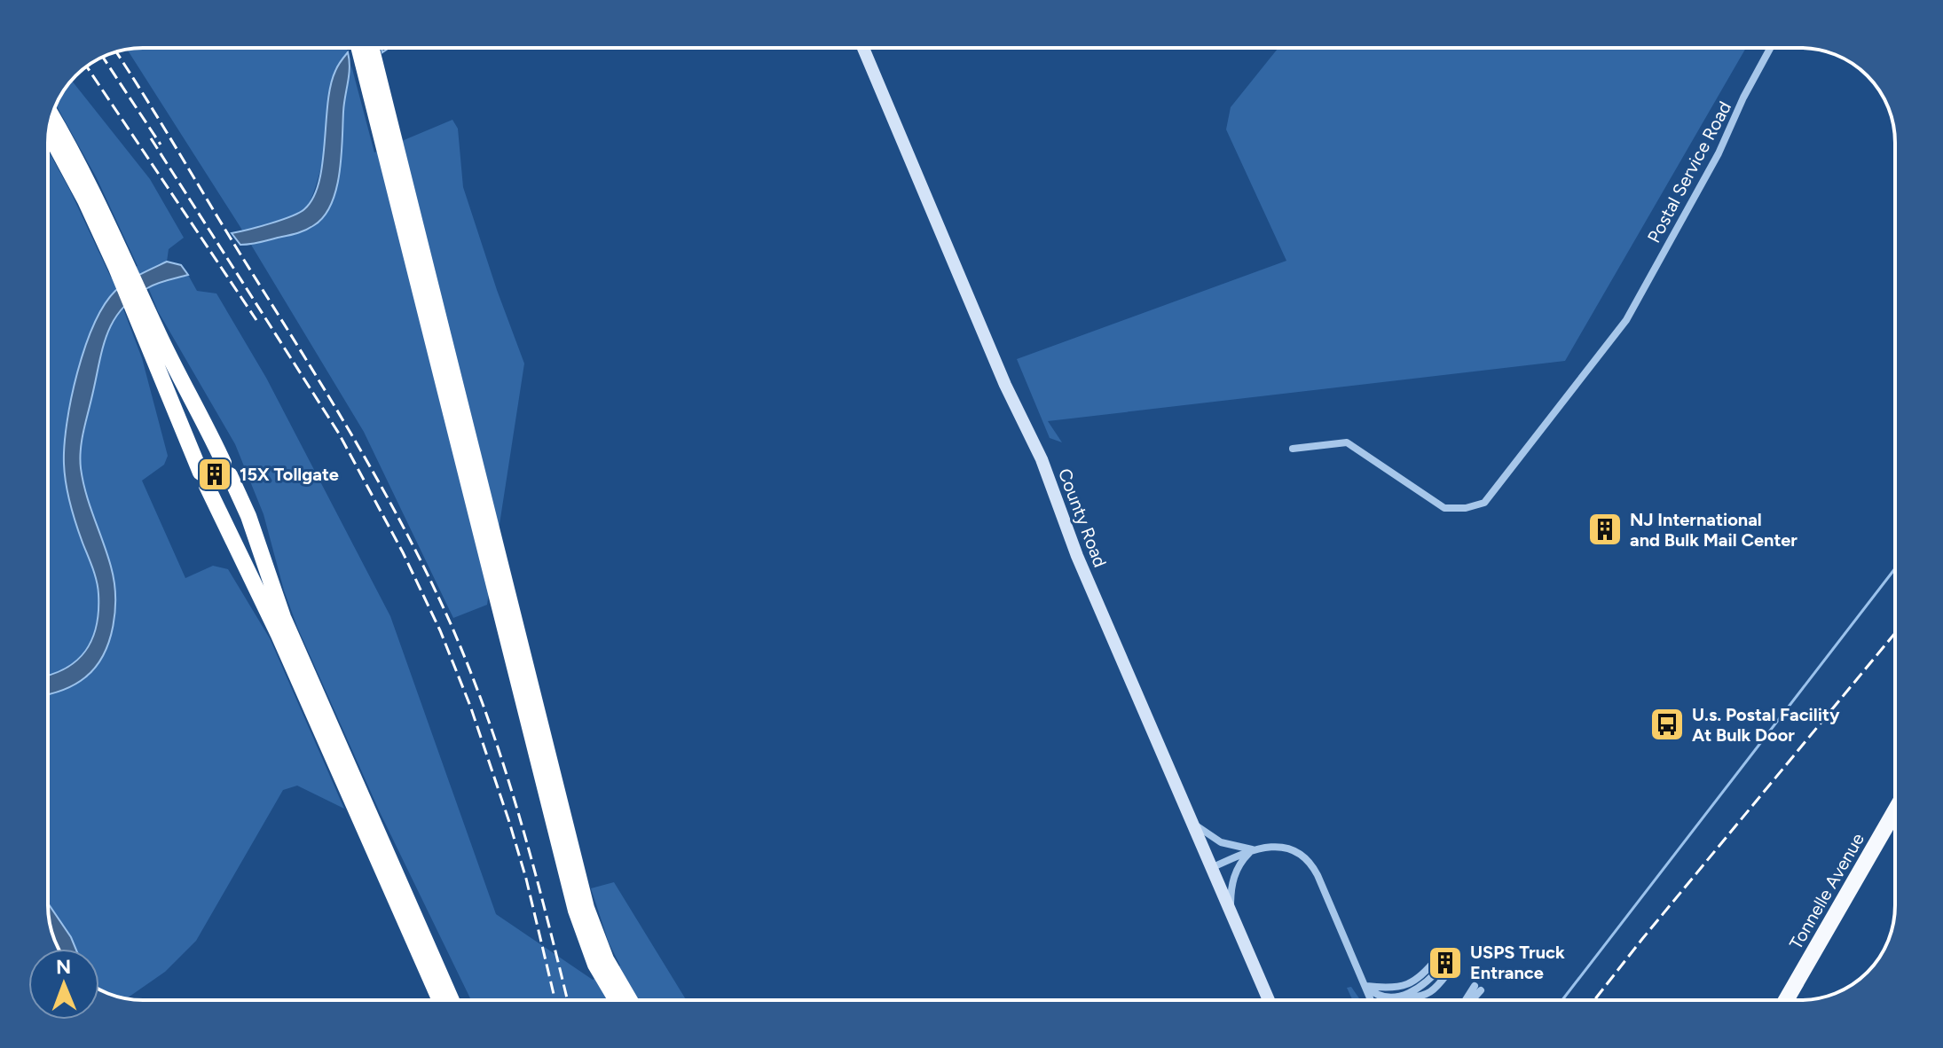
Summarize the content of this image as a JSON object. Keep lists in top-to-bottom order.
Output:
{
  "streets": {
    "highway": ["Tonnelle Avenue"],
    "main road": ["County Road"],
    "street": ["Postal Service Road"]
  },
  "places": {
    "building": ["15X Tollgate", "NJ International and Bulk Mail Center", "USPS Truck Entrance"],
    "bus stop": ["U.s. Postal Facility At Bulk Door"]
  },
  "north": "top"
}
